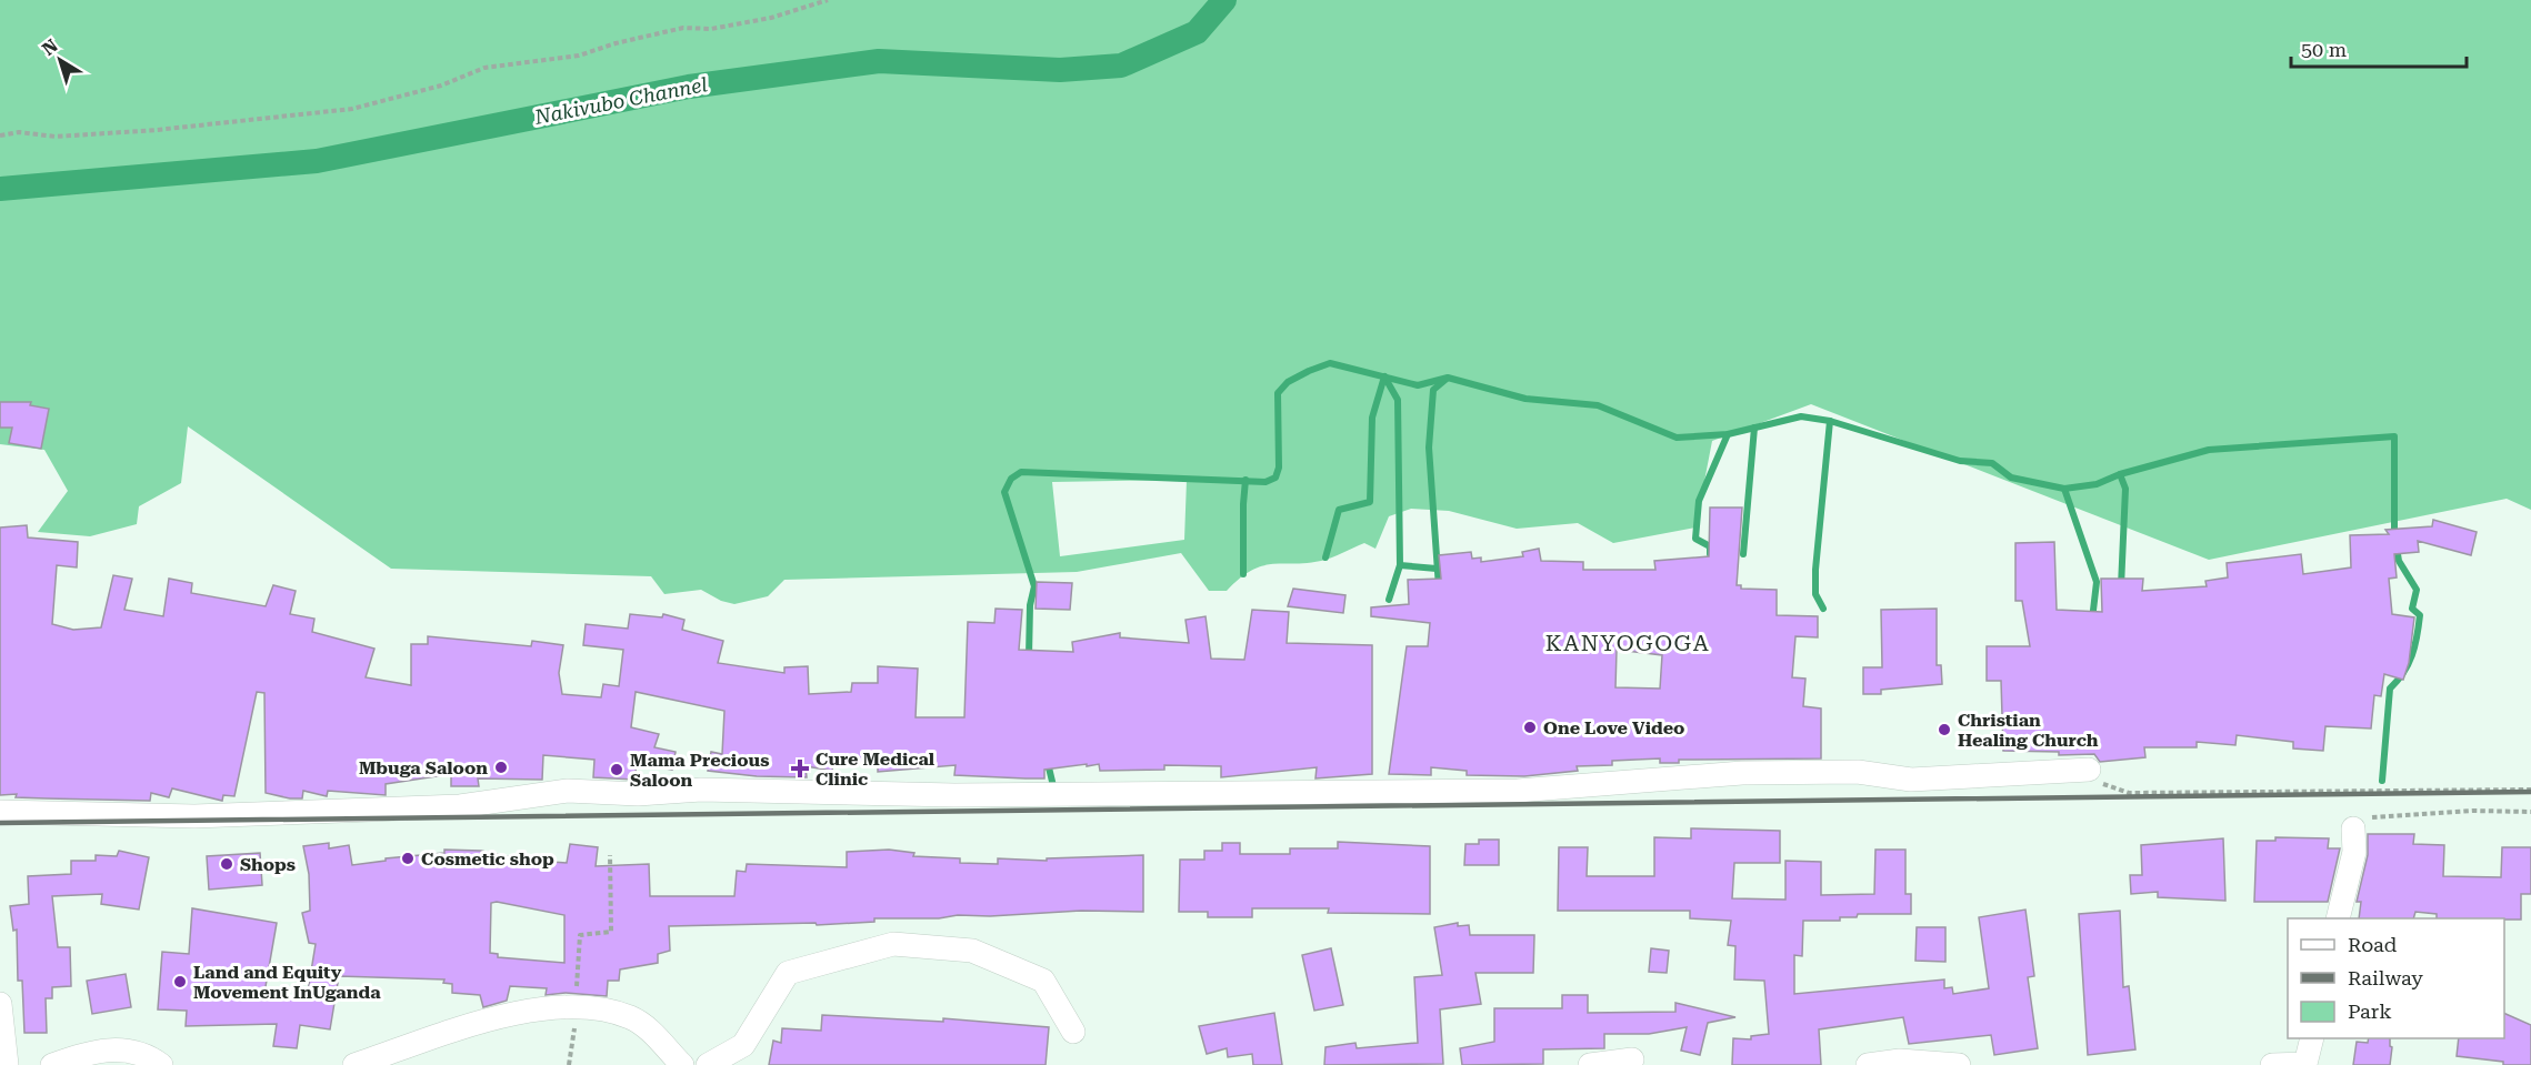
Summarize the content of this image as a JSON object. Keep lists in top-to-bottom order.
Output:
{
  "districts": ["KANYOGOGA"],
  "water": ["Nakivubo Channel"],
  "places": {
    "other": [
      "One Love Video",
      "Christian Healing Church",
      "Mbuga Saloon",
      "Mama Precious Saloon",
      "Cosmetic shop",
      "Shops",
      "Land and Equity Movement InUganda"
    ],
    "health": ["Cure Medical Clinic"]
  },
  "legend": ["Road", "Railway", "Park"],
  "scale_bar": "50 m",
  "north": "top left"
}
